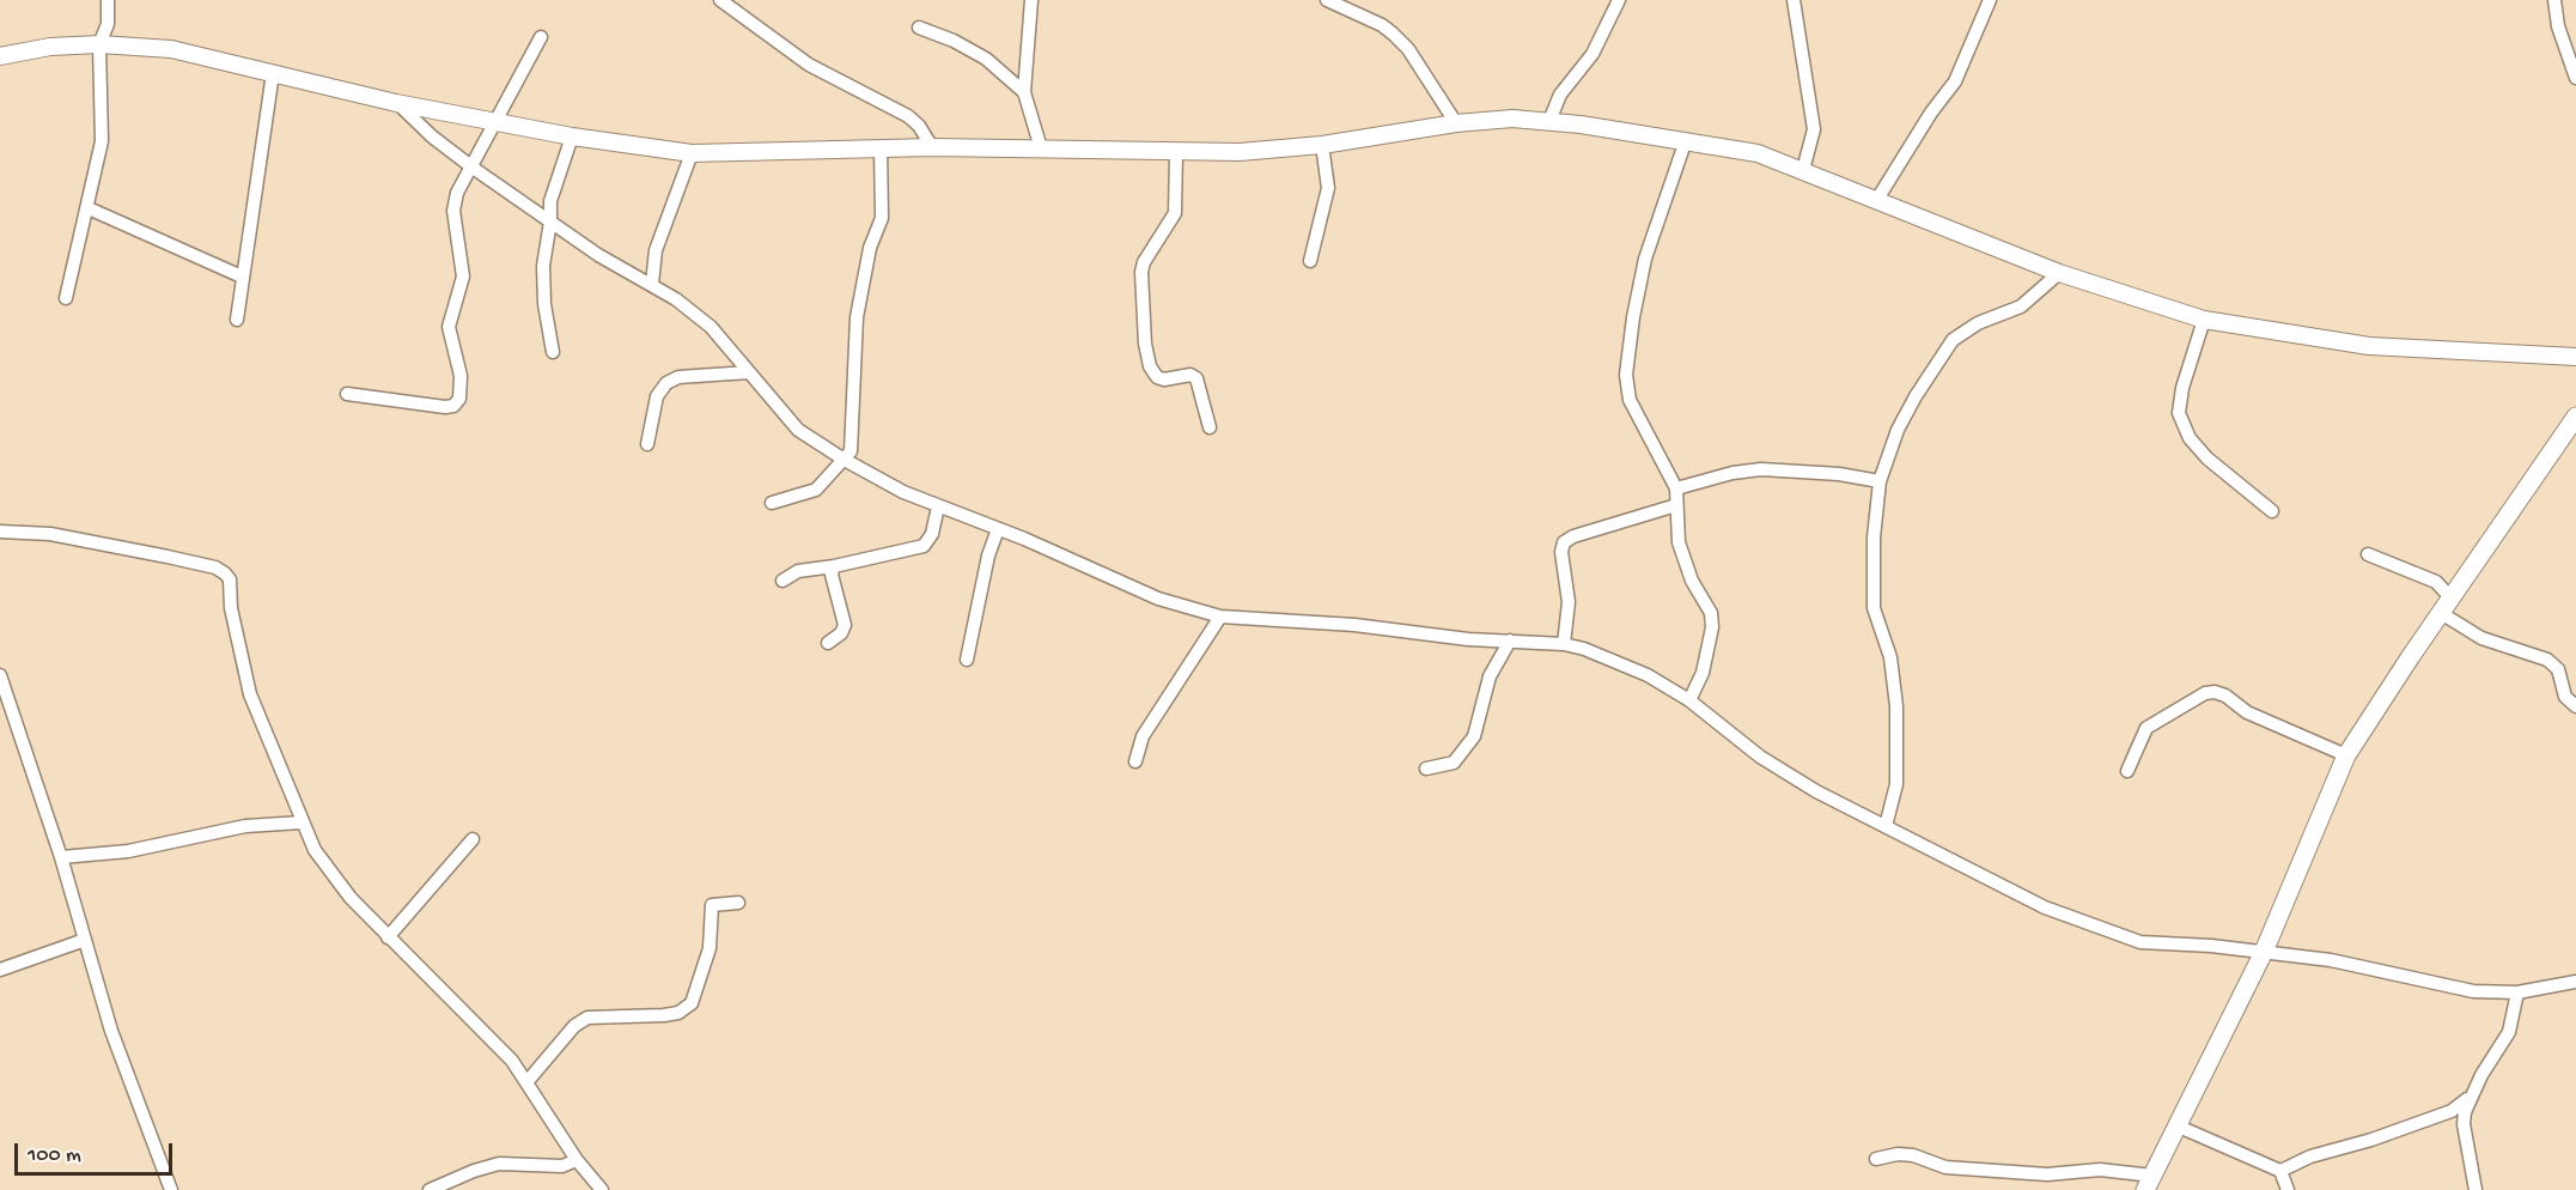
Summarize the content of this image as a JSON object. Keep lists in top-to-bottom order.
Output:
{
  "scale_bar": "100 m"
}
